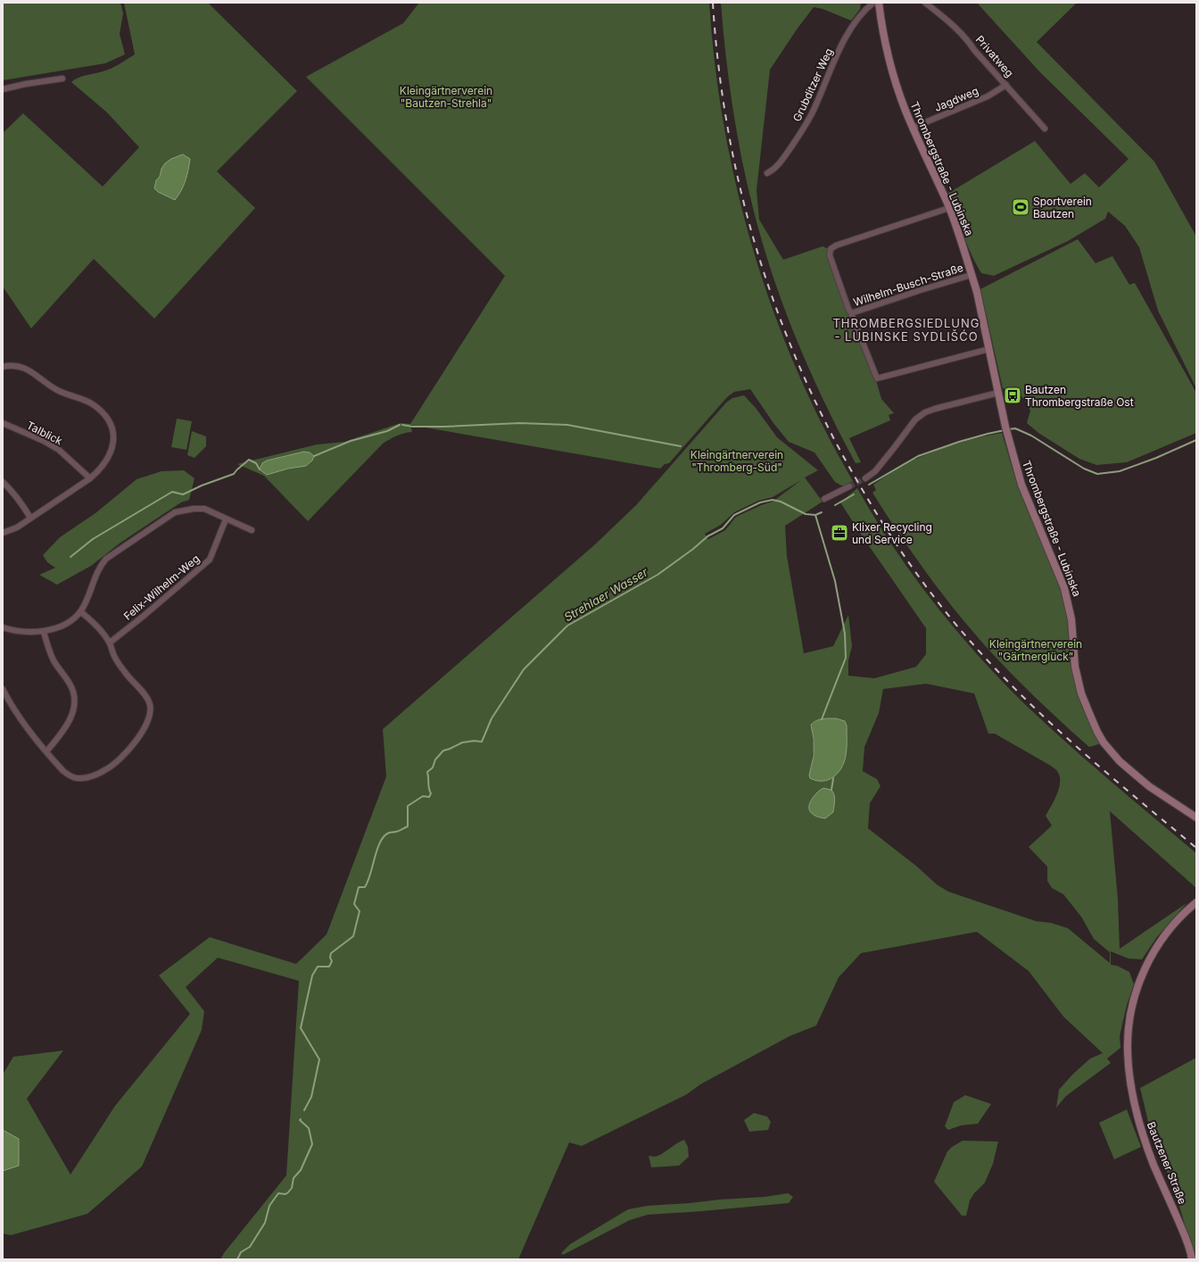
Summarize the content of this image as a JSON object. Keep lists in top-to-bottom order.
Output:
{
  "streets": {
    "street": [
      "Privatweg",
      "Grubditzer Weg",
      "Jagdweg",
      "Thrombergstraße - Lubinska",
      "Wilhelm-Busch-Straße",
      "Talblick",
      "Felix-Wilhelm-Weg",
      "Bautzener Straße"
    ]
  },
  "crossings": [
    ["Privatweg", "Jagdweg"],
    ["Jagdweg", "Thrombergstraße - Lubinska"],
    ["Thrombergstraße - Lubinska", "Wilhelm-Busch-Straße"]
  ],
  "districts": ["THROMBERGSIEDLUNG - LUBINSKE SYDLIŠĆO"],
  "water": ["Strehlaer Wasser"],
  "parks": ["Kleingärtnerverein \"Bautzen-Strehla\"", "Kleingärtnerverein \"Thromberg-Süd\"", "Kleingärtnerverein \"Gärtnerglück\""],
  "places": {
    "sports": ["Sportverein Bautzen"],
    "bus stop": ["Bautzen Thrombergstraße Ost"],
    "office": ["Klixer Recycling und Service"]
  }
}
